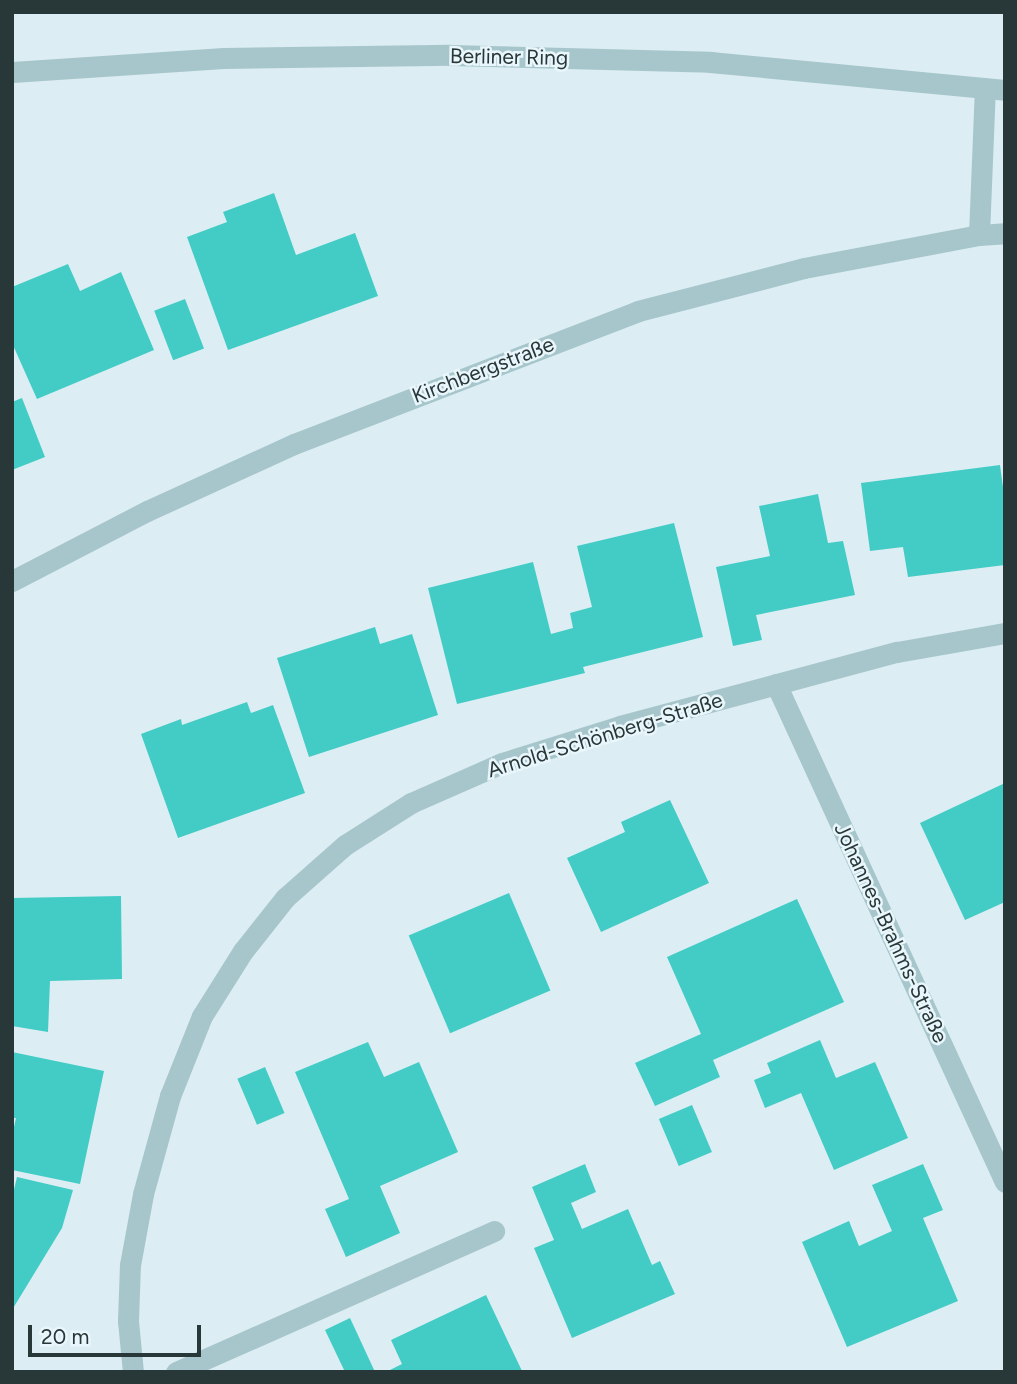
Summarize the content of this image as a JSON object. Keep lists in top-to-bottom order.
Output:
{
  "streets": {
    "street": [
      "Berliner Ring",
      "Kirchbergstraße",
      "Arnold-Schönberg-Straße",
      "Johannes-Brahms-Straße"
    ]
  },
  "crossings": [
    ["Arnold-Schönberg-Straße", "Johannes-Brahms-Straße"]
  ],
  "scale_bar": "20 m"
}
